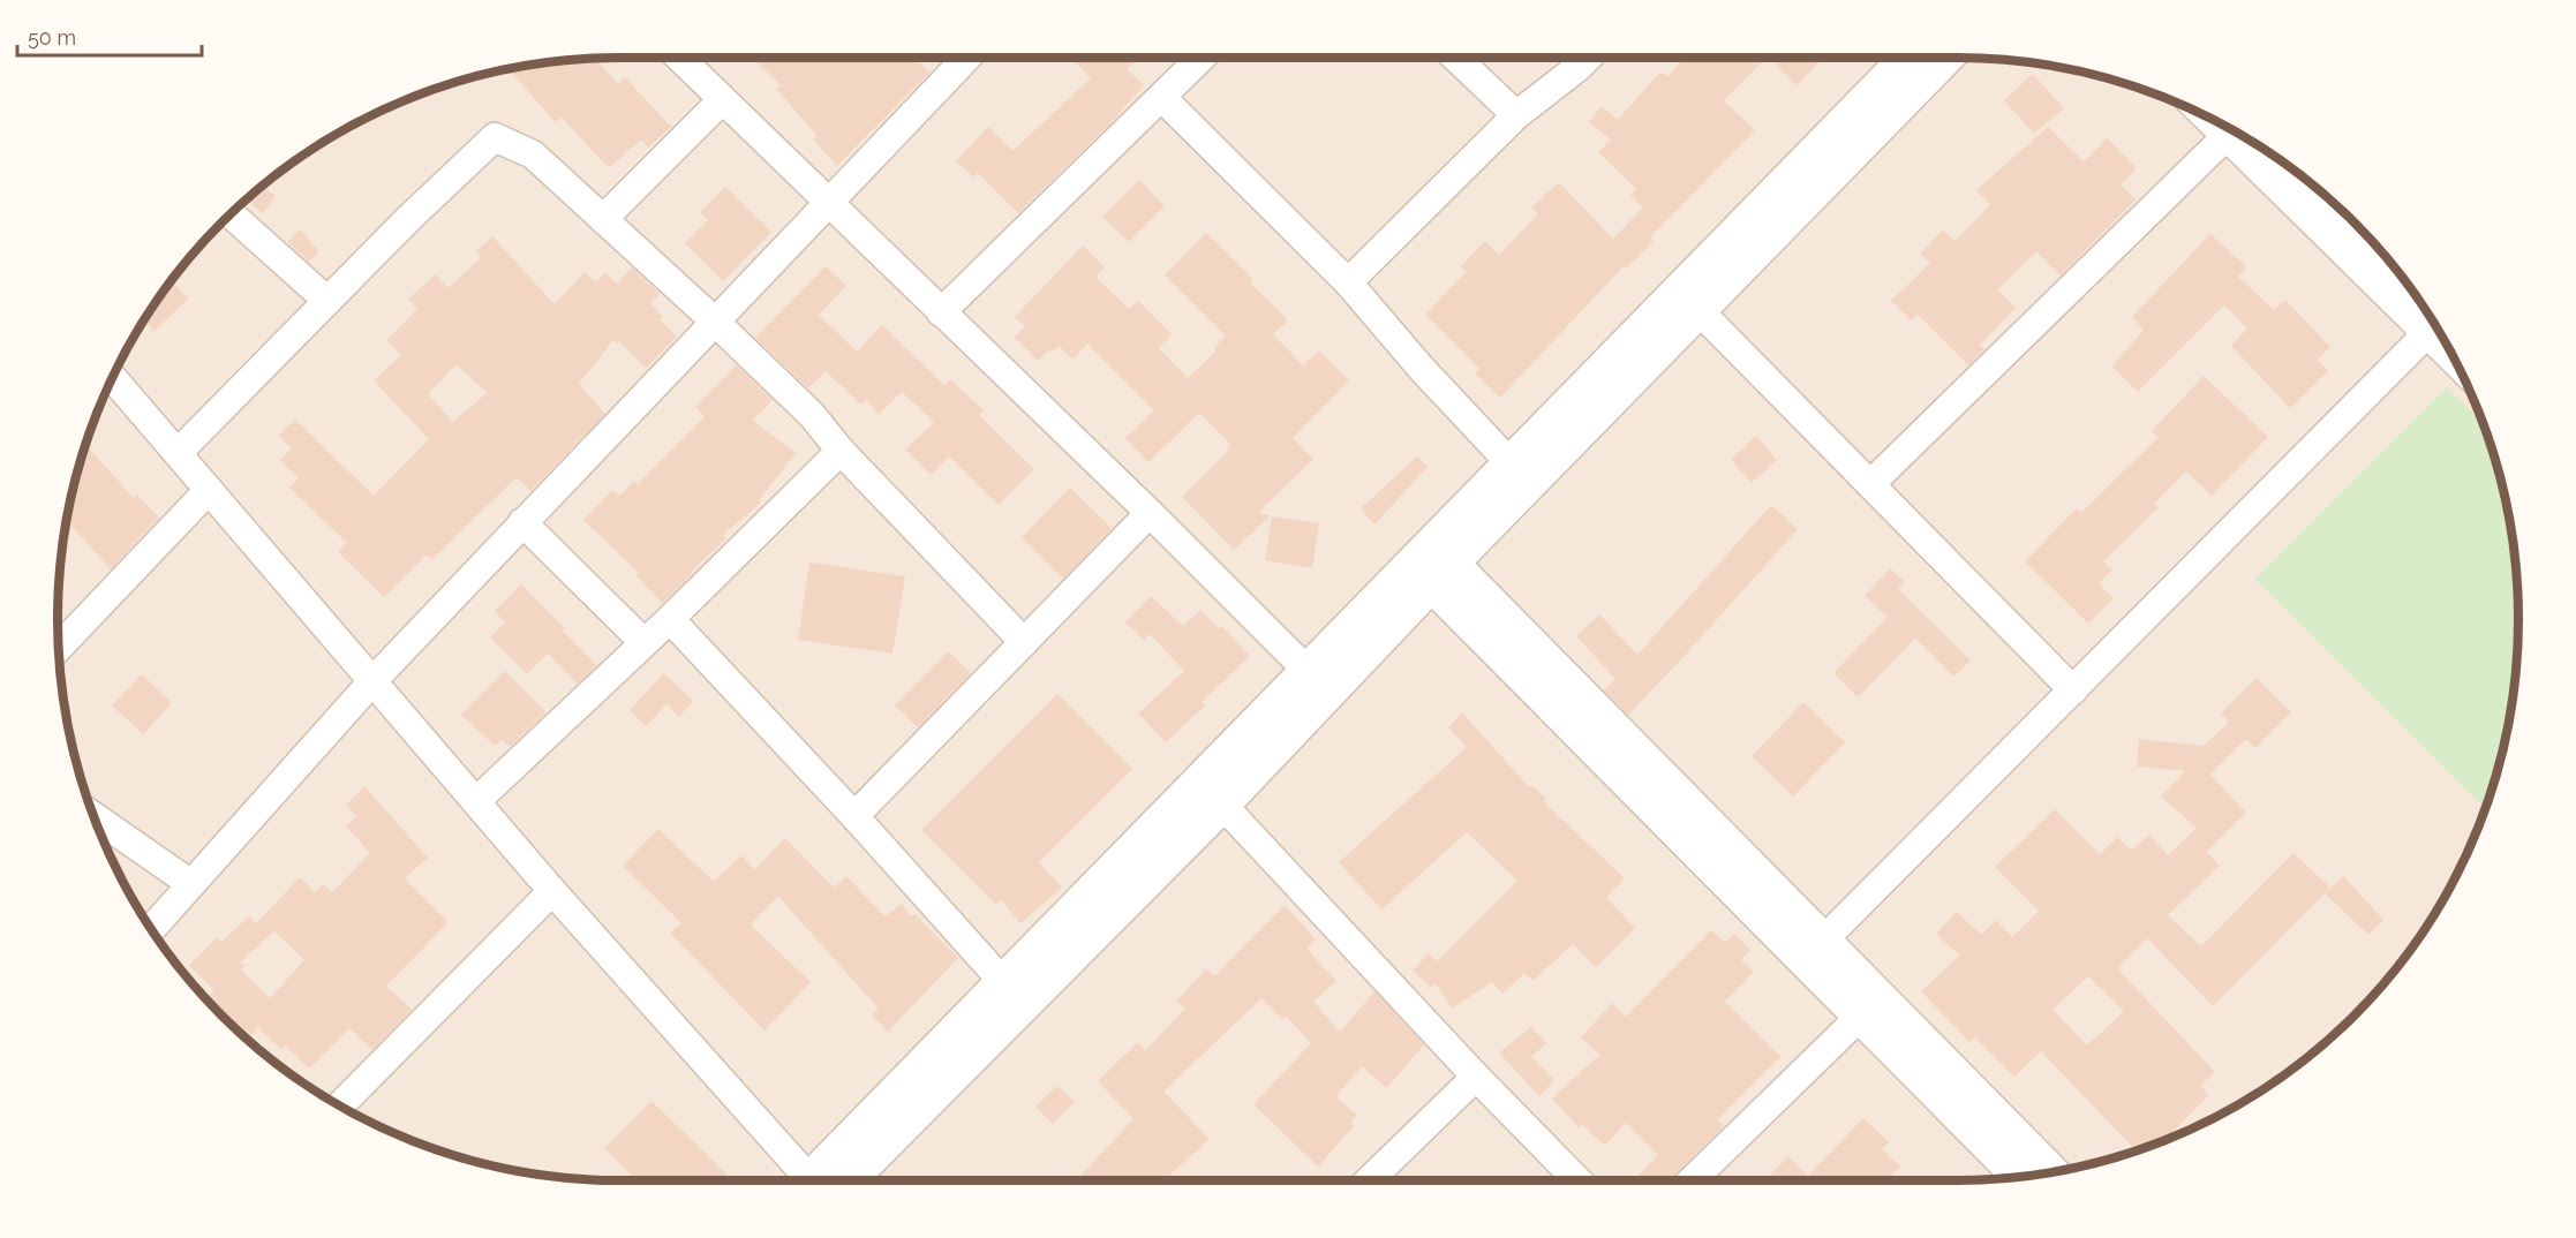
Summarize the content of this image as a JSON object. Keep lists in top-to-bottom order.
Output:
{
  "scale_bar": "50 m"
}
